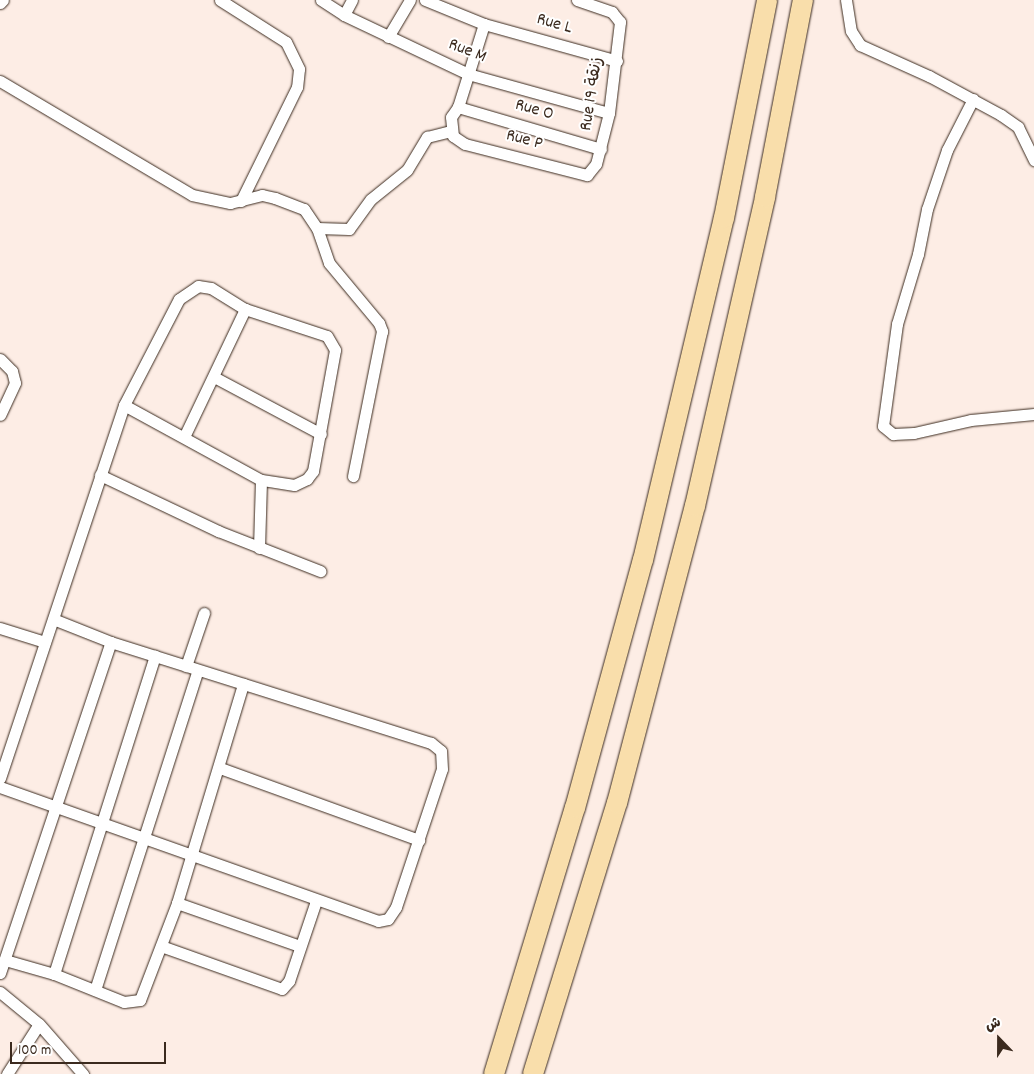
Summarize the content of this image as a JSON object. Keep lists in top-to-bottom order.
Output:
{
  "streets": {
    "street": [
      "Rue L",
      "Rue M",
      "Rue 19 زنقة",
      "Rue O",
      "Rue P"
    ]
  },
  "crossings": [
    ["Rue L", "Rue 19 زنقة"],
    ["Rue M", "Rue 19 زنقة"],
    ["Rue 19 زنقة", "Rue O"],
    ["Rue 19 زنقة", "Rue P"]
  ],
  "scale_bar": "100 m",
  "north": "top"
}
